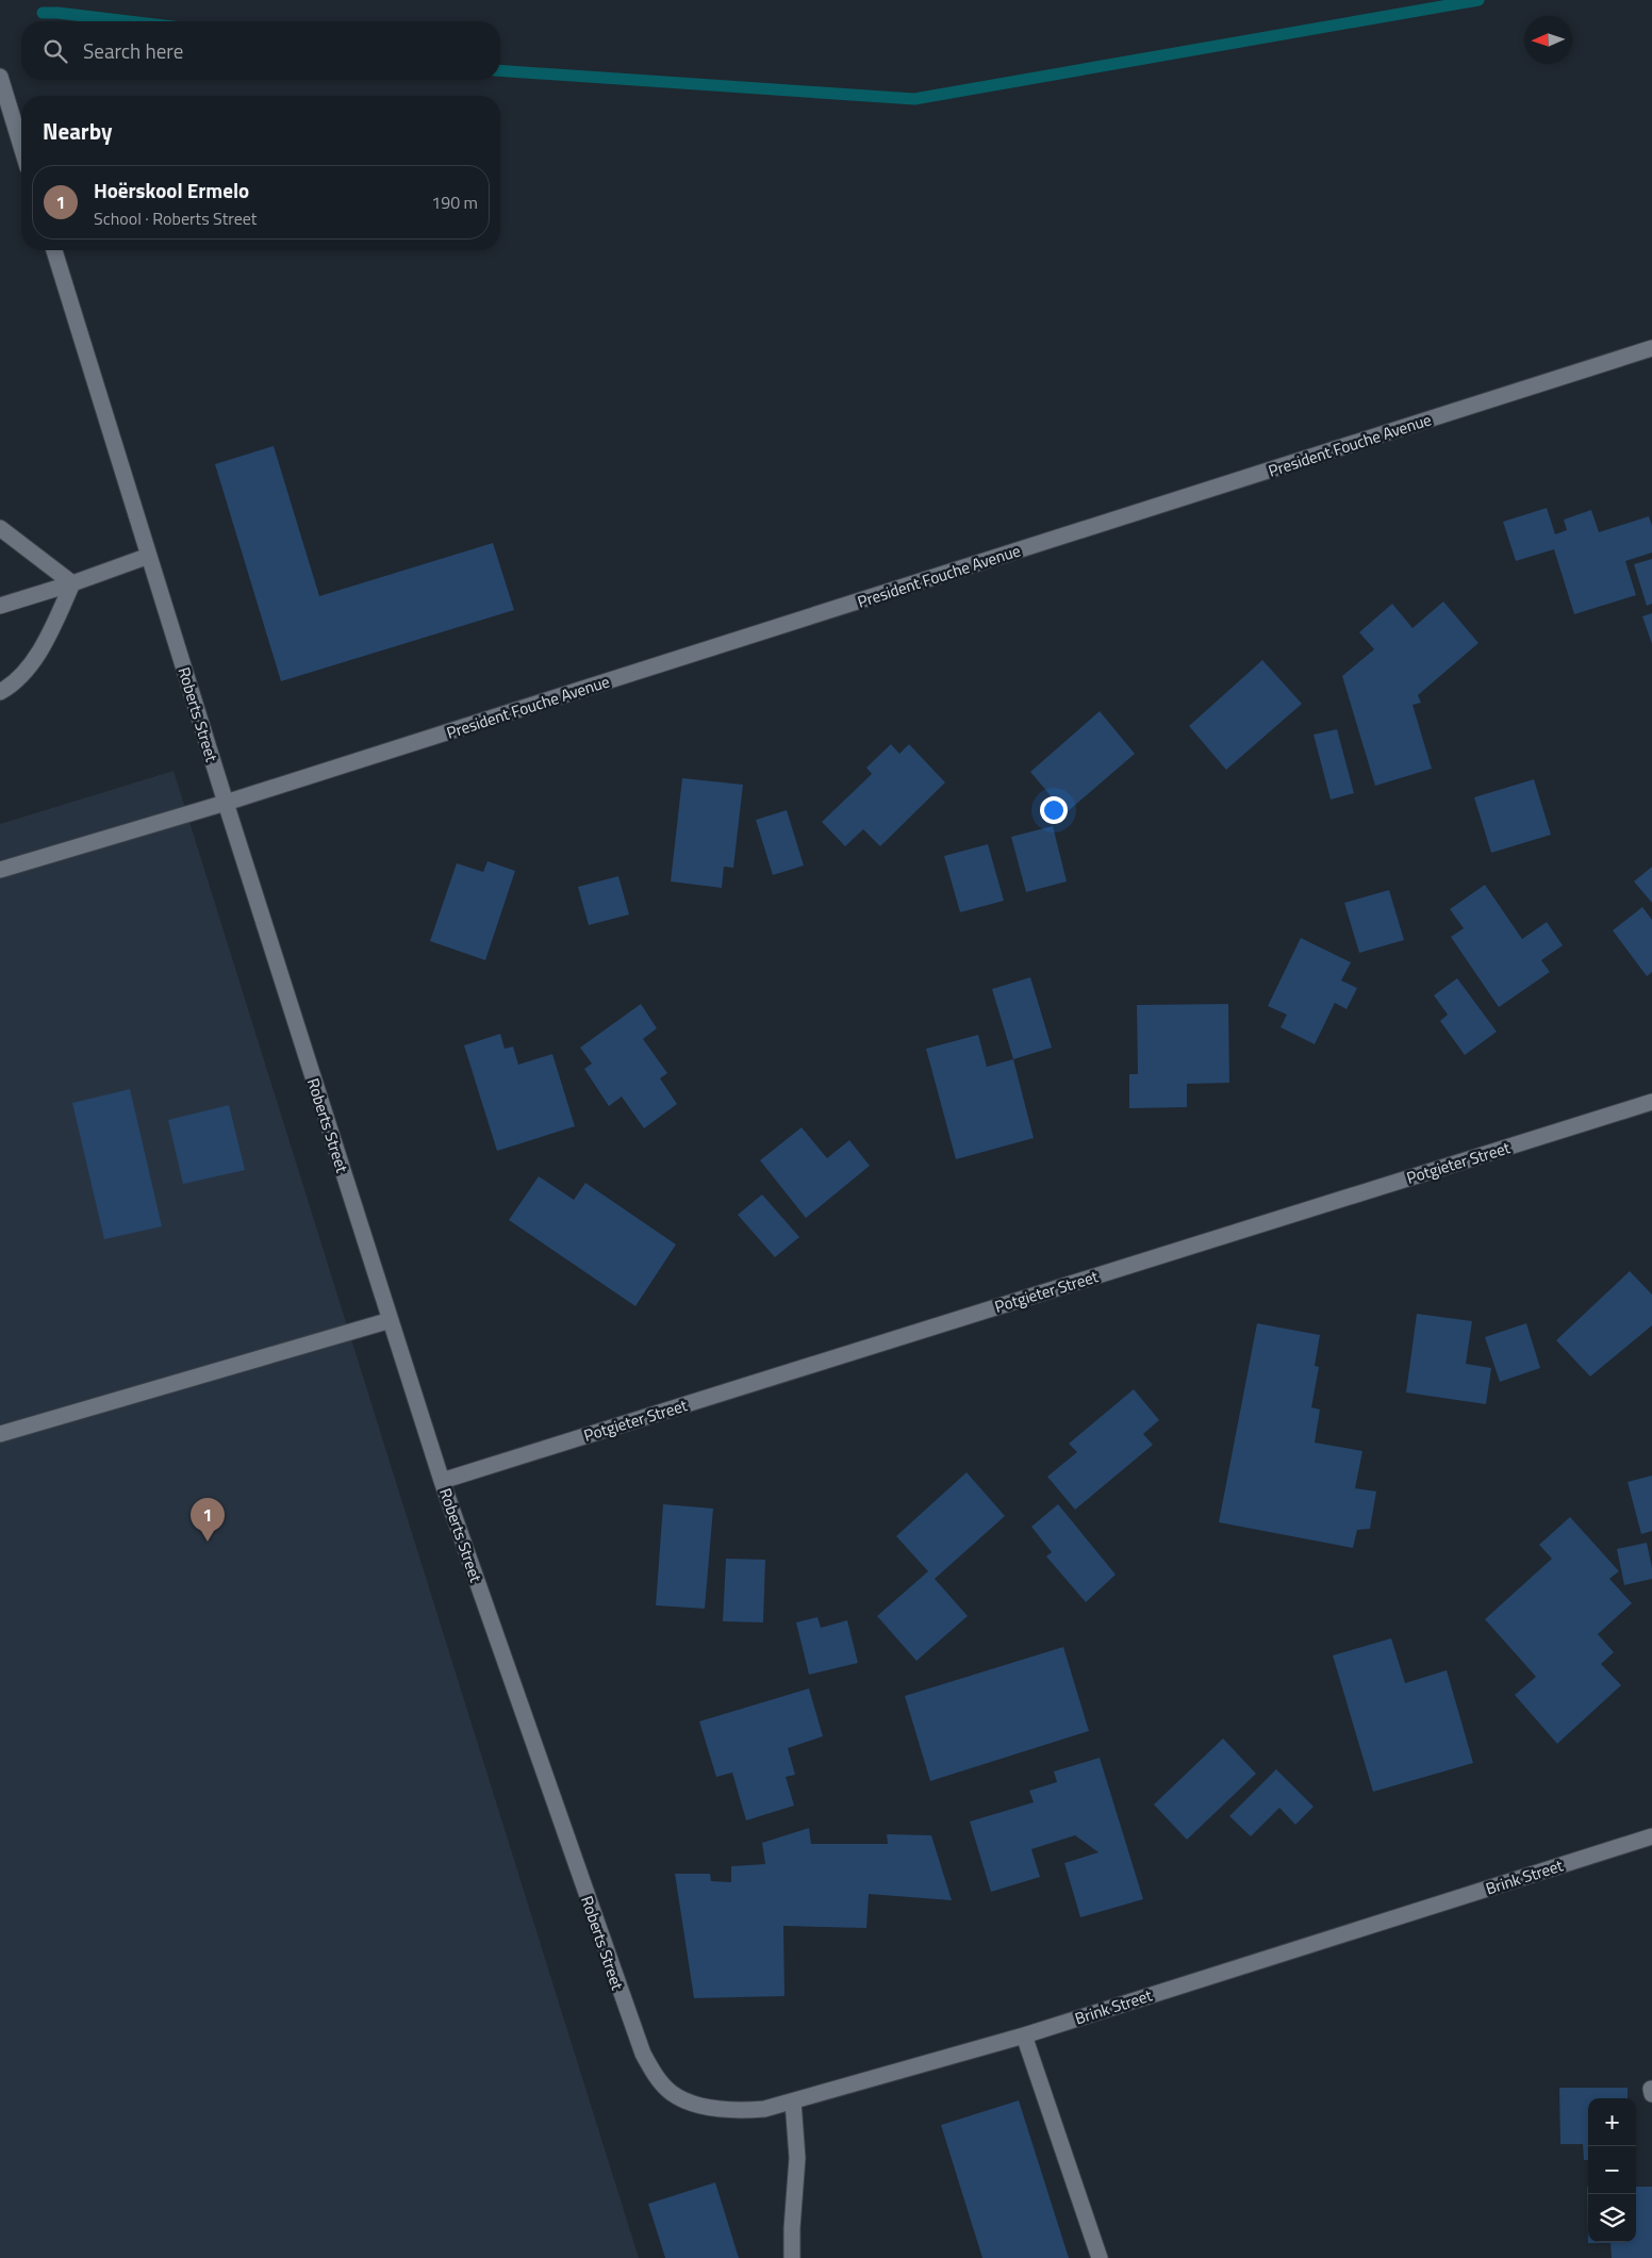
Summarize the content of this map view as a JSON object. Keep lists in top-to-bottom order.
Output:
{
  "streets": {
    "street": [
      "President Fouche Avenue",
      "Roberts Street",
      "Potgieter Street",
      "Brink Street"
    ]
  },
  "crossings": [
    ["President Fouche Avenue", "Roberts Street"],
    ["Roberts Street", "Potgieter Street"],
    ["Roberts Street", "Brink Street"]
  ],
  "north": "left",
  "page": {
    "search": "Search here",
    "heading": "Nearby",
    "list": [
      {
        "mark": "1",
        "name": "Hoërskool Ermelo",
        "note": "School · Roberts Street",
        "value": "190 m"
      }
    ],
    "pins": "1",
    "map_buttons": ["+", "−"]
  }
}
